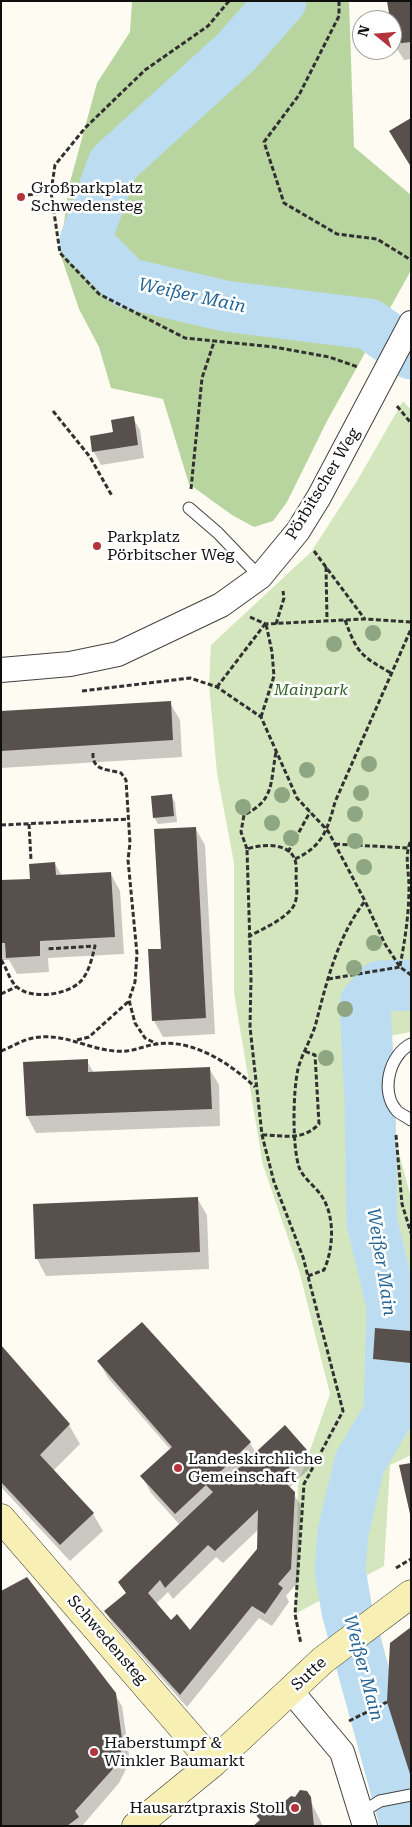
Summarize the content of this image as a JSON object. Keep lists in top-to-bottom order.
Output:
{
  "streets": {
    "street": ["Pörbitscher Weg", "Schwedensteg", "Sutte"]
  },
  "crossings": [
    ["Schwedensteg", "Sutte"]
  ],
  "water": ["Weißer Main"],
  "parks": ["Mainpark"],
  "places": [
    "Großparkplatz Schwedensteg",
    "Parkplatz Pörbitscher Weg",
    "Landeskirchliche Gemeinschaft",
    "Haberstumpf & Winkler Baumarkt",
    "Hausarztpraxis Stoll"
  ],
  "north": "left"
}
